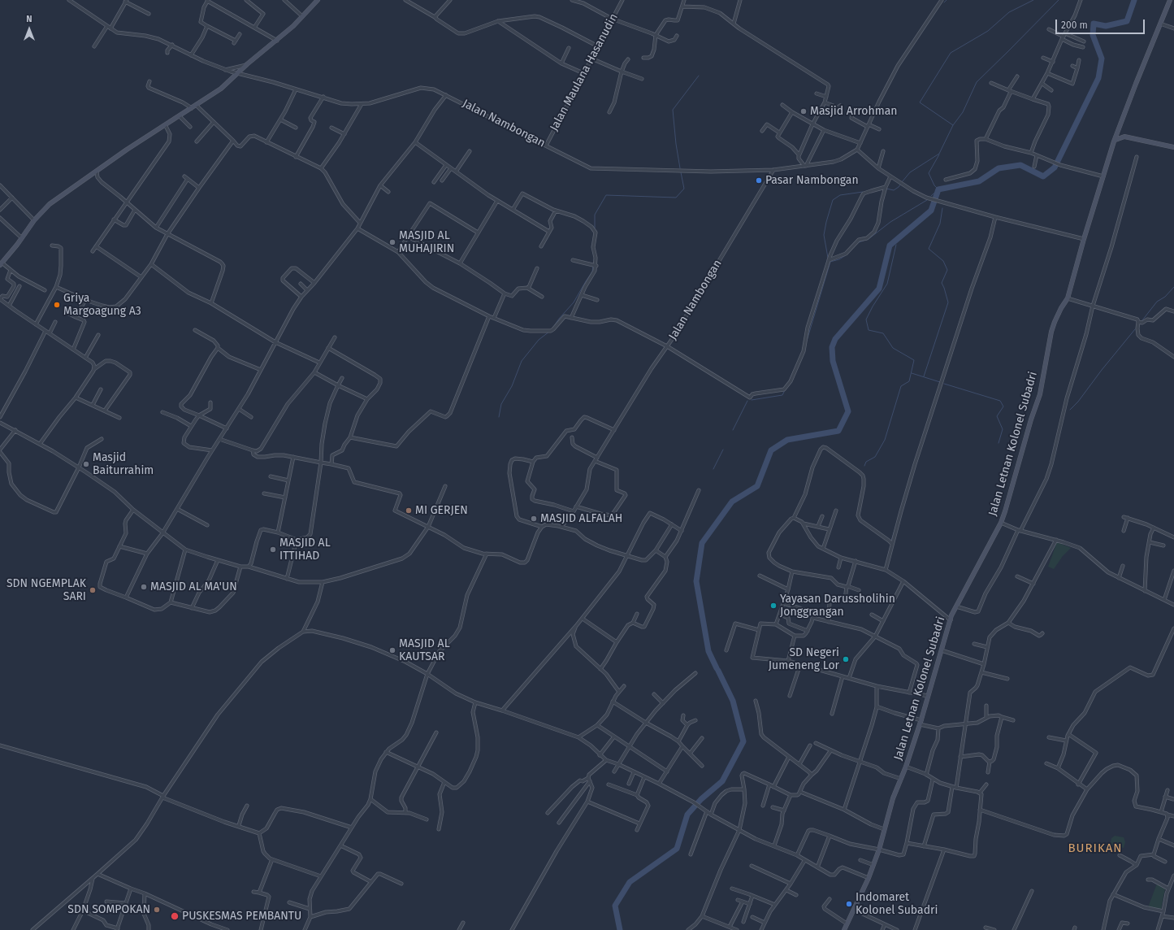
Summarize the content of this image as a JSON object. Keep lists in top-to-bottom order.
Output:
{
  "streets": {
    "main road": ["Jalan Letnan Kolonel Subadri"],
    "street": ["Jalan Maulana Hasanudin", "Jalan Nambongan"]
  },
  "crossings": [
    ["Jalan Maulana Hasanudin", "Jalan Nambongan"]
  ],
  "districts": ["BURIKAN"],
  "places": [
    "Masjid Arrohman",
    "Pasar Nambongan",
    "MASJID AL MUHAJIRIN",
    "Griya Margoagung A3",
    "Masjid Baiturrahim",
    "MI GERJEN",
    "MASJID ALFALAH",
    "MASJID AL ITTIHAD",
    "MASJID AL MA'UN",
    "SDN NGEMPLAK SARI",
    "Yayasan Darussholihin Jonggrangan",
    "MASJID AL KAUTSAR",
    "SD Negeri Jumeneng Lor",
    "Indomaret Kolonel Subadri",
    "SDN SOMPOKAN",
    "PUSKESMAS PEMBANTU"
  ],
  "scale_bar": "200 m",
  "north": "top"
}
